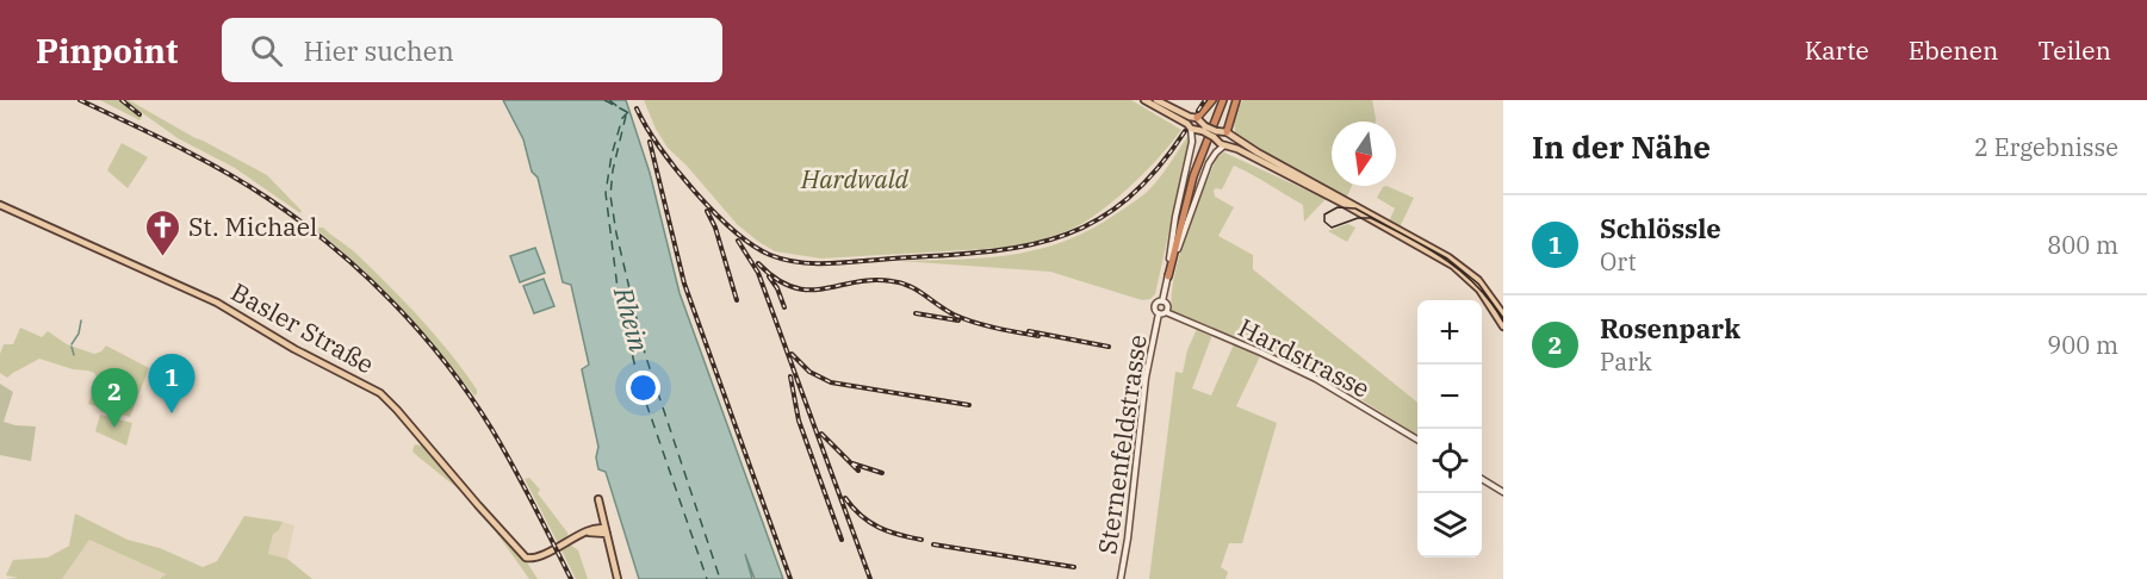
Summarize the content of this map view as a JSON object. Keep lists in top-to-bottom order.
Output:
{
  "streets": {
    "main road": ["Basler Straße"],
    "street": ["Hardstrasse", "Sternenfeldstrasse"]
  },
  "crossings": [
    ["Hardstrasse", "Sternenfeldstrasse"]
  ],
  "water": ["Rhein"],
  "parks": ["Hardwald"],
  "places": {
    "church": ["St. Michael"]
  },
  "north": "bottom",
  "page": {
    "header": "Pinpoint",
    "search": "Hier suchen",
    "nav": ["Karte", "Ebenen", "Teilen"],
    "heading": ["In der Nähe", "2 Ergebnisse"],
    "list": [
      {
        "mark": "1",
        "name": "Schlössle",
        "note": "Ort",
        "value": "800 m"
      },
      {
        "mark": "2",
        "name": "Rosenpark",
        "note": "Park",
        "value": "900 m"
      }
    ],
    "map_buttons": ["+", "−"],
    "pins": ["1", "2"]
  }
}
